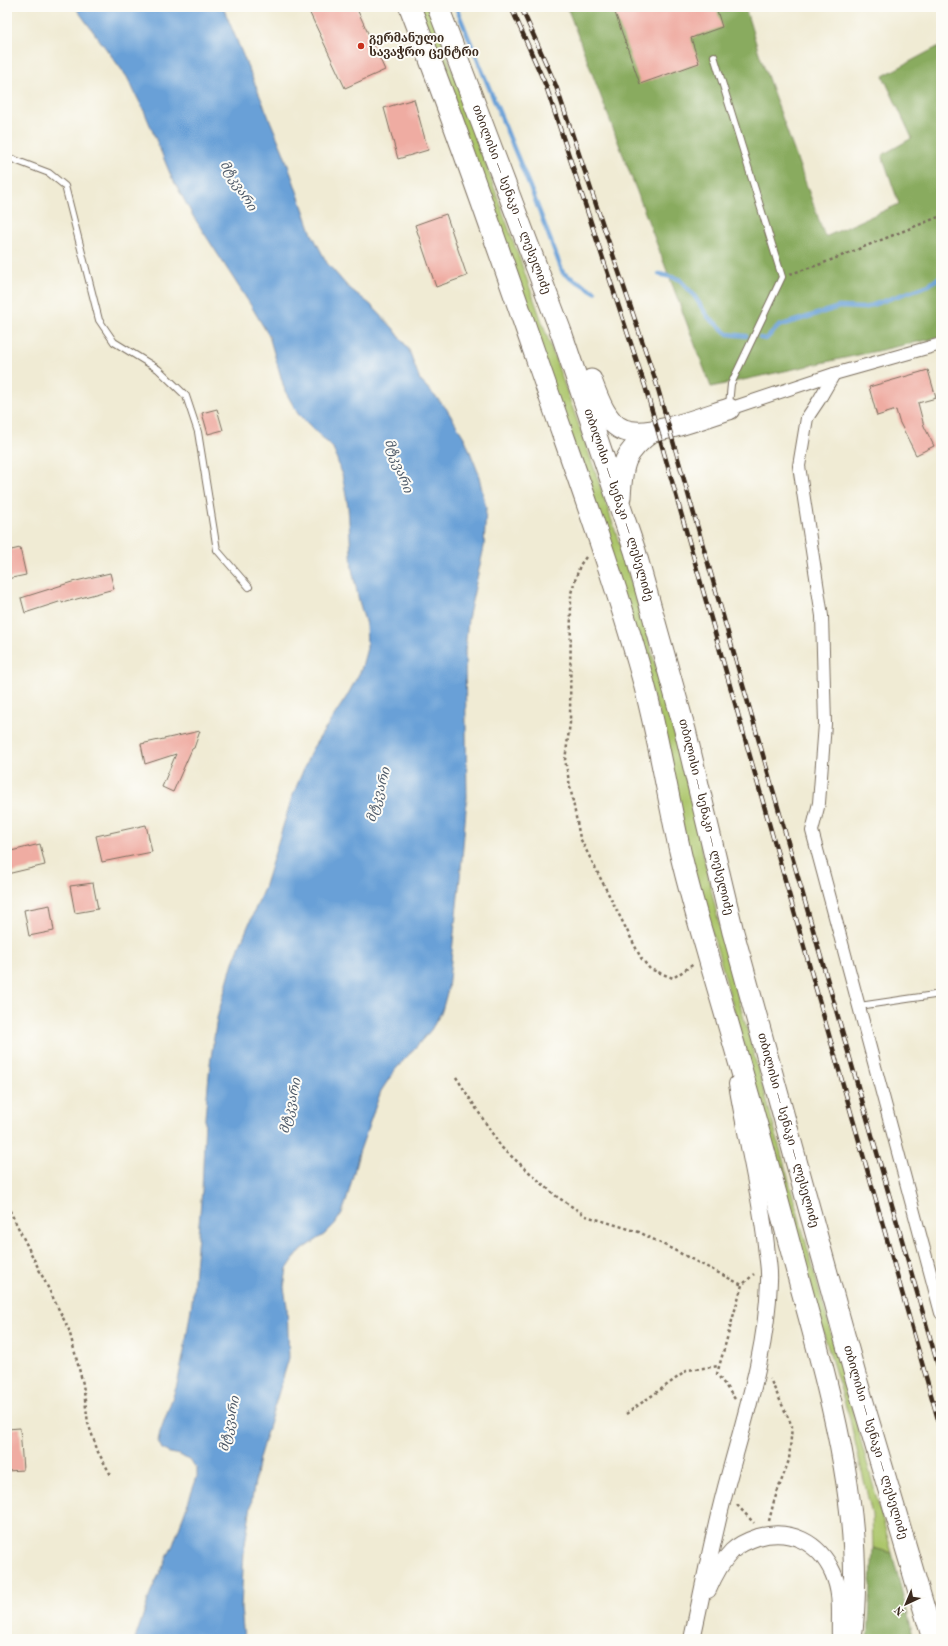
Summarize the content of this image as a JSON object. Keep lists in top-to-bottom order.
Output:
{
  "streets": {
    "highway": ["თბილისი — სენაკი — ლესელიძე"]
  },
  "water": ["მტკვარი"],
  "places": ["გერმანული სავაჭრო ცენტრი"],
  "north": "bottom left"
}
